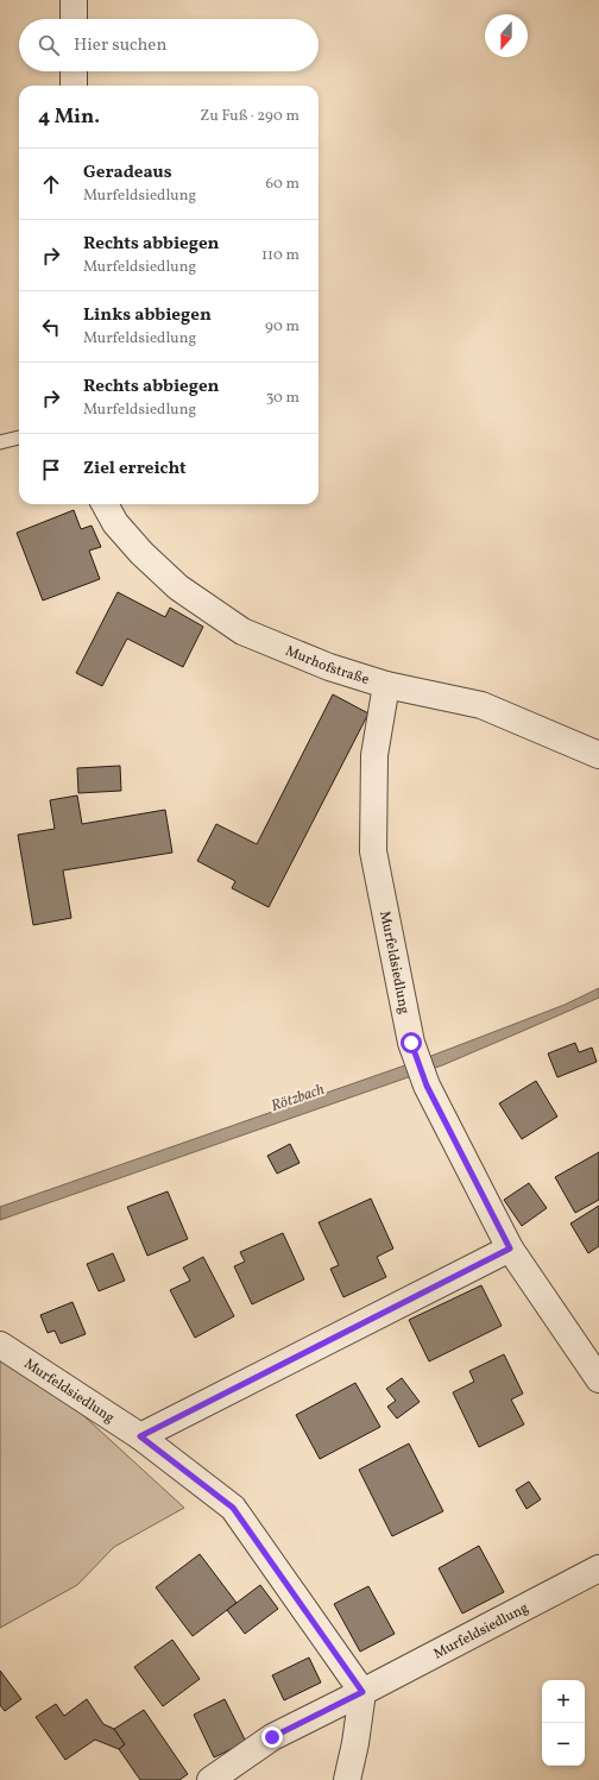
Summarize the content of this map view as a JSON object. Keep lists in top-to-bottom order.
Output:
{
  "streets": {
    "street": ["Murhofstraße", "Murfeldsiedlung"]
  },
  "crossings": [
    ["Murhofstraße", "Murfeldsiedlung"]
  ],
  "water": ["Rötzbach"],
  "north": "bottom",
  "page": {
    "search": "Hier suchen",
    "heading": ["4 Min.", "Zu Fuß · 290 m"],
    "list": [
      ["Geradeaus", "Murfeldsiedlung", "60 m"],
      ["Rechts abbiegen", "Murfeldsiedlung", "110 m"],
      ["Links abbiegen", "Murfeldsiedlung", "90 m"],
      ["Rechts abbiegen", "Murfeldsiedlung", "30 m"],
      "Ziel erreicht"
    ],
    "map_buttons": ["+", "−"]
  }
}
